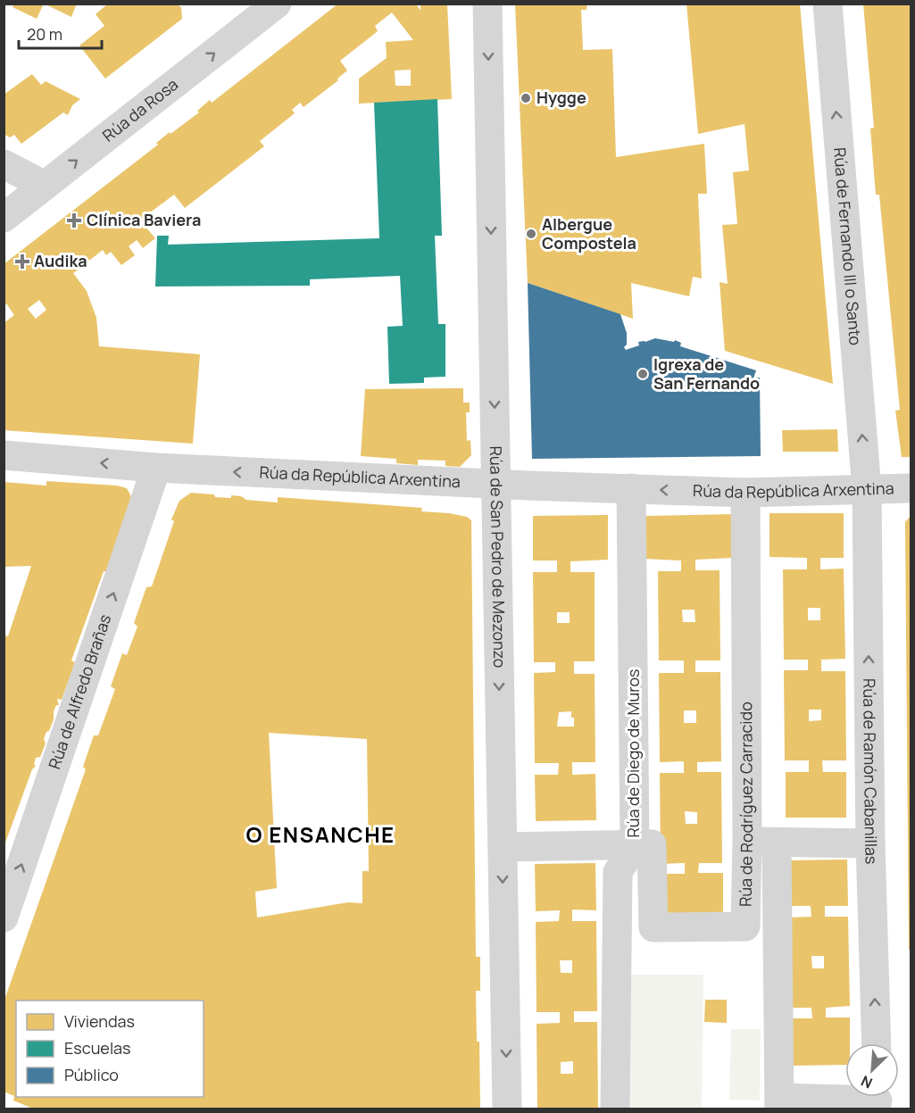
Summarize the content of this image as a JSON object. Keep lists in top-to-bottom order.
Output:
{
  "streets": {
    "street": [
      "Rúa da Rosa",
      "Rúa de Fernando III o Santo",
      "Rúa da República Arxentina",
      "Rúa de San Pedro de Mezonzo",
      "Rúa de Alfredo Brañas",
      "Rúa de Diego de Muros",
      "Rúa de Ramón Cabanillas",
      "Rúa de Rodríguez Carracido"
    ]
  },
  "crossings": [
    ["Rúa de Fernando III o Santo", "Rúa da República Arxentina"],
    ["Rúa de Fernando III o Santo", "Rúa de Ramón Cabanillas"],
    ["Rúa da República Arxentina", "Rúa de San Pedro de Mezonzo"],
    ["Rúa da República Arxentina", "Rúa de Alfredo Brañas"],
    ["Rúa da República Arxentina", "Rúa de Diego de Muros"],
    ["Rúa da República Arxentina", "Rúa de Ramón Cabanillas"],
    ["Rúa da República Arxentina", "Rúa de Rodríguez Carracido"],
    ["Rúa de Diego de Muros", "Rúa de Rodríguez Carracido"]
  ],
  "one_way": [
    "Rúa da Rosa",
    "Rúa de Fernando III o Santo",
    "Rúa da República Arxentina",
    "Rúa de San Pedro de Mezonzo",
    "Rúa de Alfredo Brañas"
  ],
  "districts": ["O ENSANCHE"],
  "places": {
    "other": ["Hygge", "Albergue Compostela", "Igrexa de San Fernando"],
    "health": ["Clínica Baviera", "Audika"]
  },
  "legend": ["Viviendas", "Escuelas", "Público"],
  "scale_bar": "20 m",
  "north": "bottom left"
}
